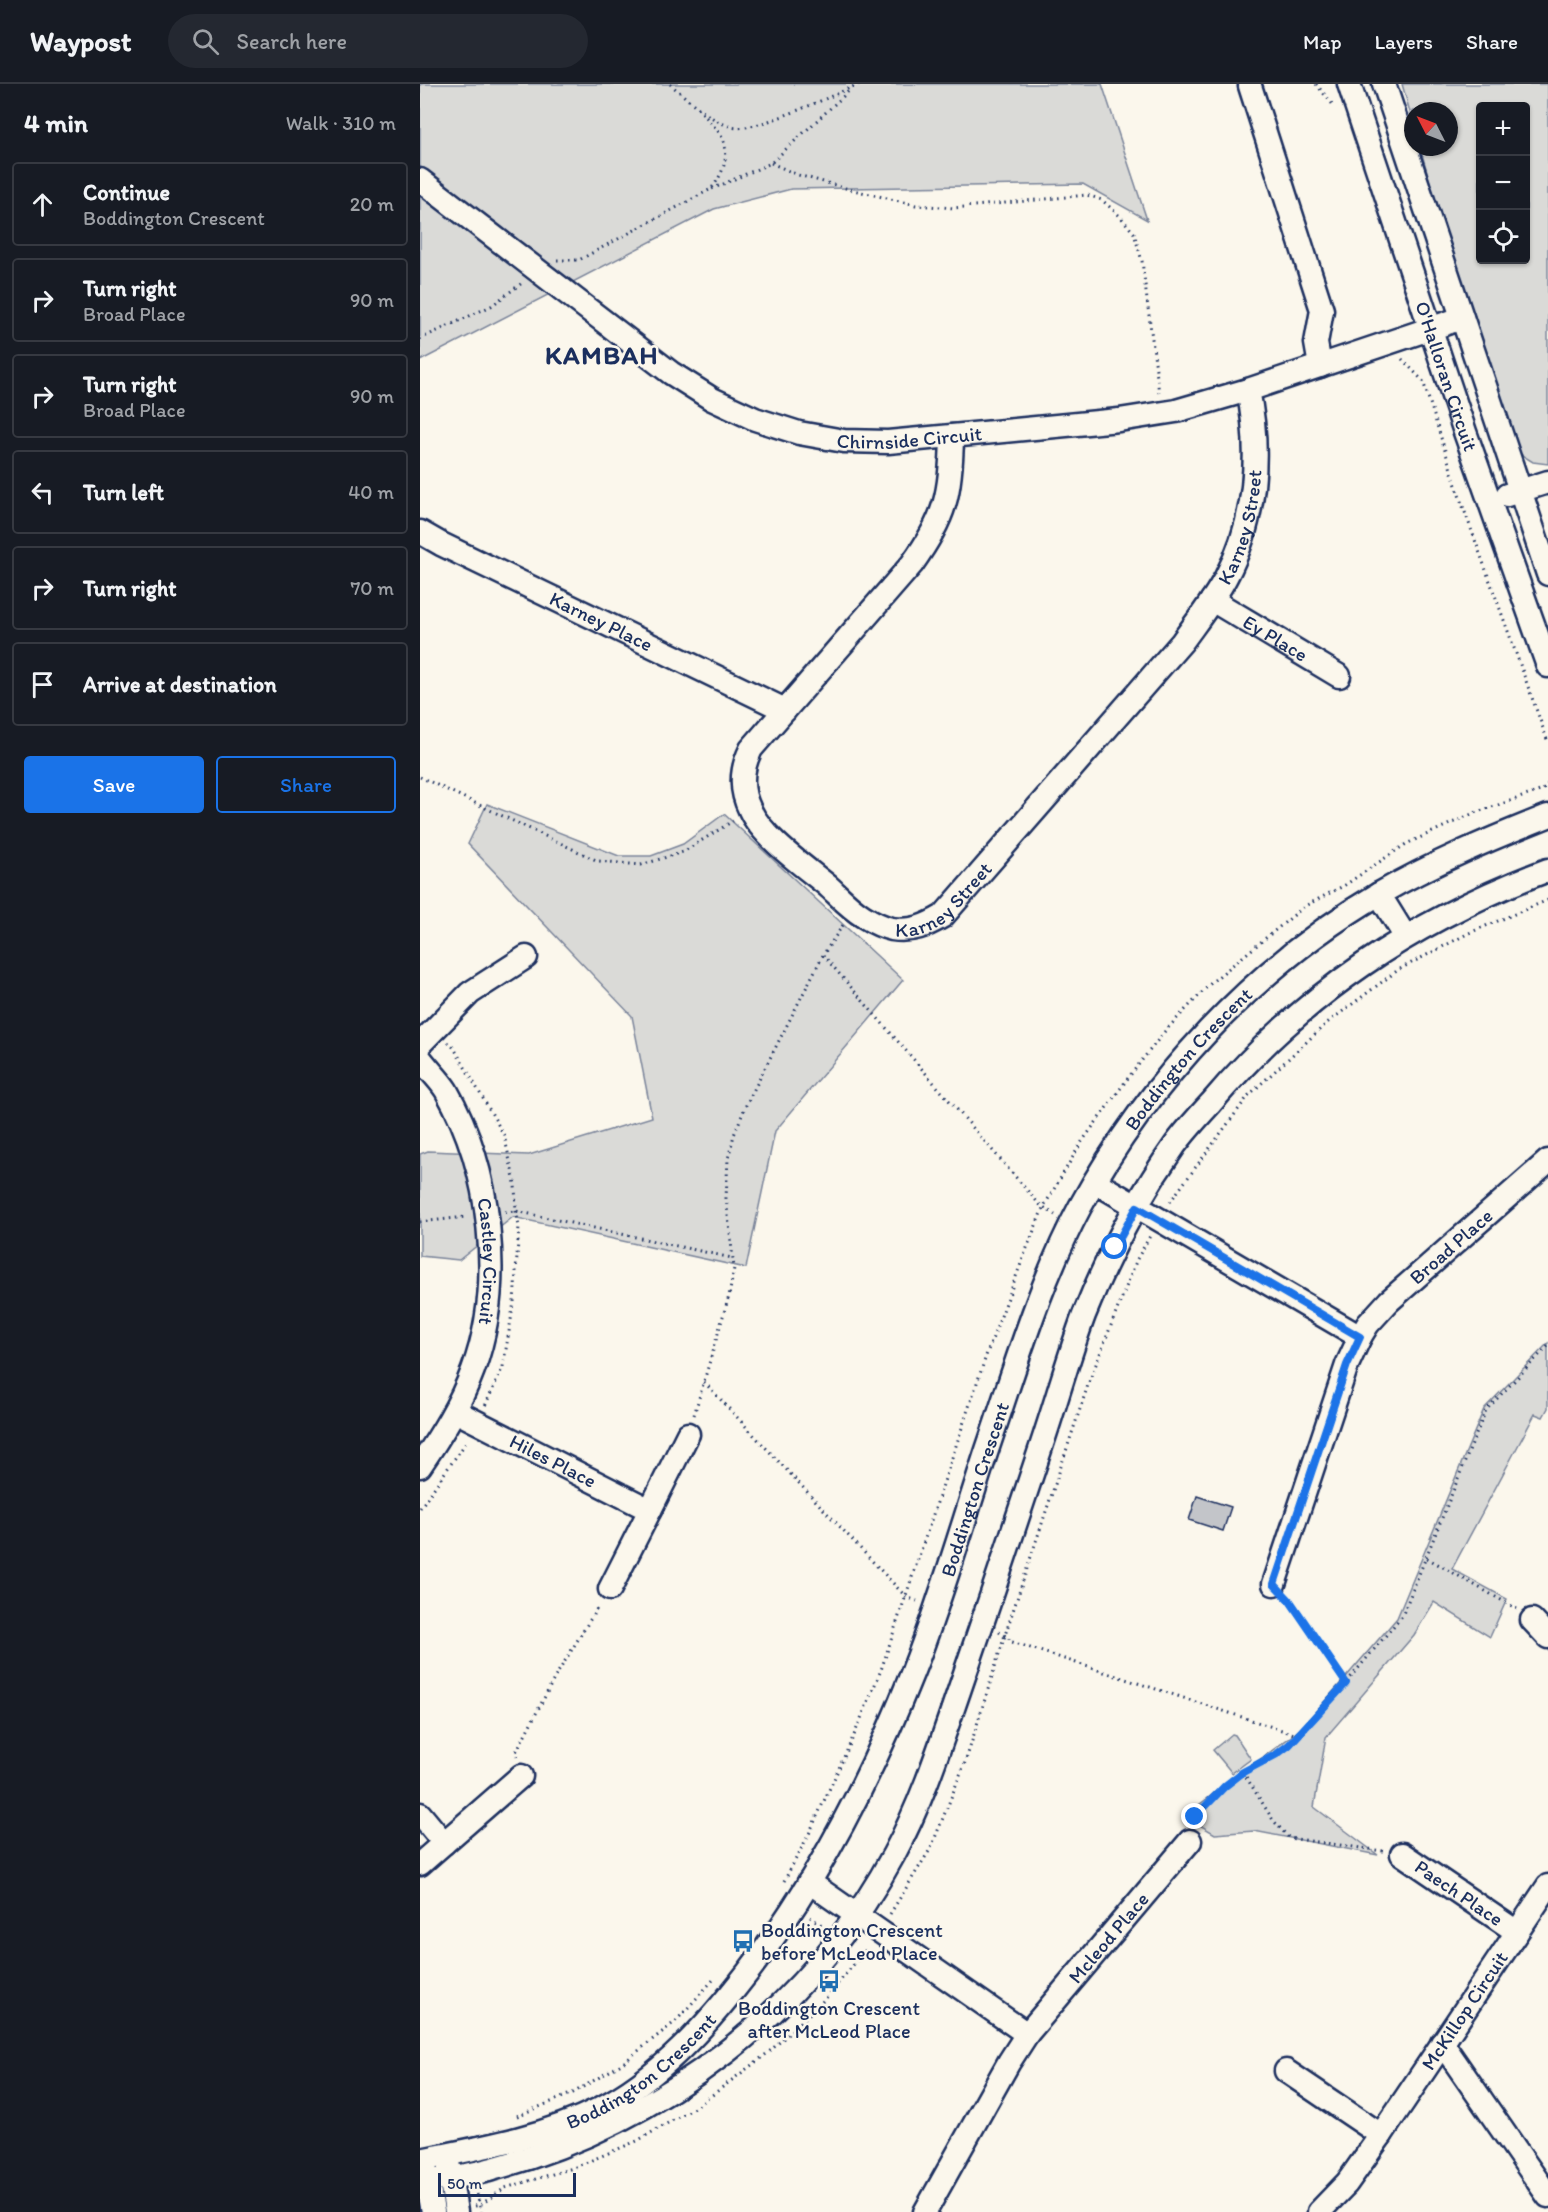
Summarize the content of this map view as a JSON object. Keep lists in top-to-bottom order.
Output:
{
  "streets": {
    "street": [
      "O'Halloran Circuit",
      "Chirnside Circuit",
      "Karney Street",
      "Karney Place",
      "Ey Place",
      "Boddington Crescent",
      "Broad Place",
      "Castley Circuit",
      "Hiles Place",
      "Paech Place",
      "Mcleod Place",
      "McKillop Circuit"
    ]
  },
  "crossings": [
    ["O'Halloran Circuit", "Chirnside Circuit"],
    ["Chirnside Circuit", "Karney Street"],
    ["Karney Street", "Karney Place"],
    ["Karney Street", "Ey Place"],
    ["Castley Circuit", "Hiles Place"],
    ["Paech Place", "McKillop Circuit"]
  ],
  "districts": ["KAMBAH"],
  "places": {
    "bus stop": ["Boddington Crescent before McLeod Place", "Boddington Crescent after McLeod Place"]
  },
  "scale_bar": "50 m",
  "north": "top left",
  "page": {
    "header": "Waypost",
    "search": "Search here",
    "nav": ["Map", "Layers", "Share"],
    "heading": ["4 min", "Walk · 310 m"],
    "map_buttons": ["+", "−"],
    "list": [
      ["Continue", "Boddington Crescent", "20 m"],
      ["Turn right", "Broad Place", "90 m"],
      ["Turn right", "Broad Place", "90 m"],
      ["Turn left", "40 m"],
      ["Turn right", "70 m"],
      "Arrive at destination"
    ],
    "buttons": ["Save", "Share"],
    "scale": "50 m"
  }
}
